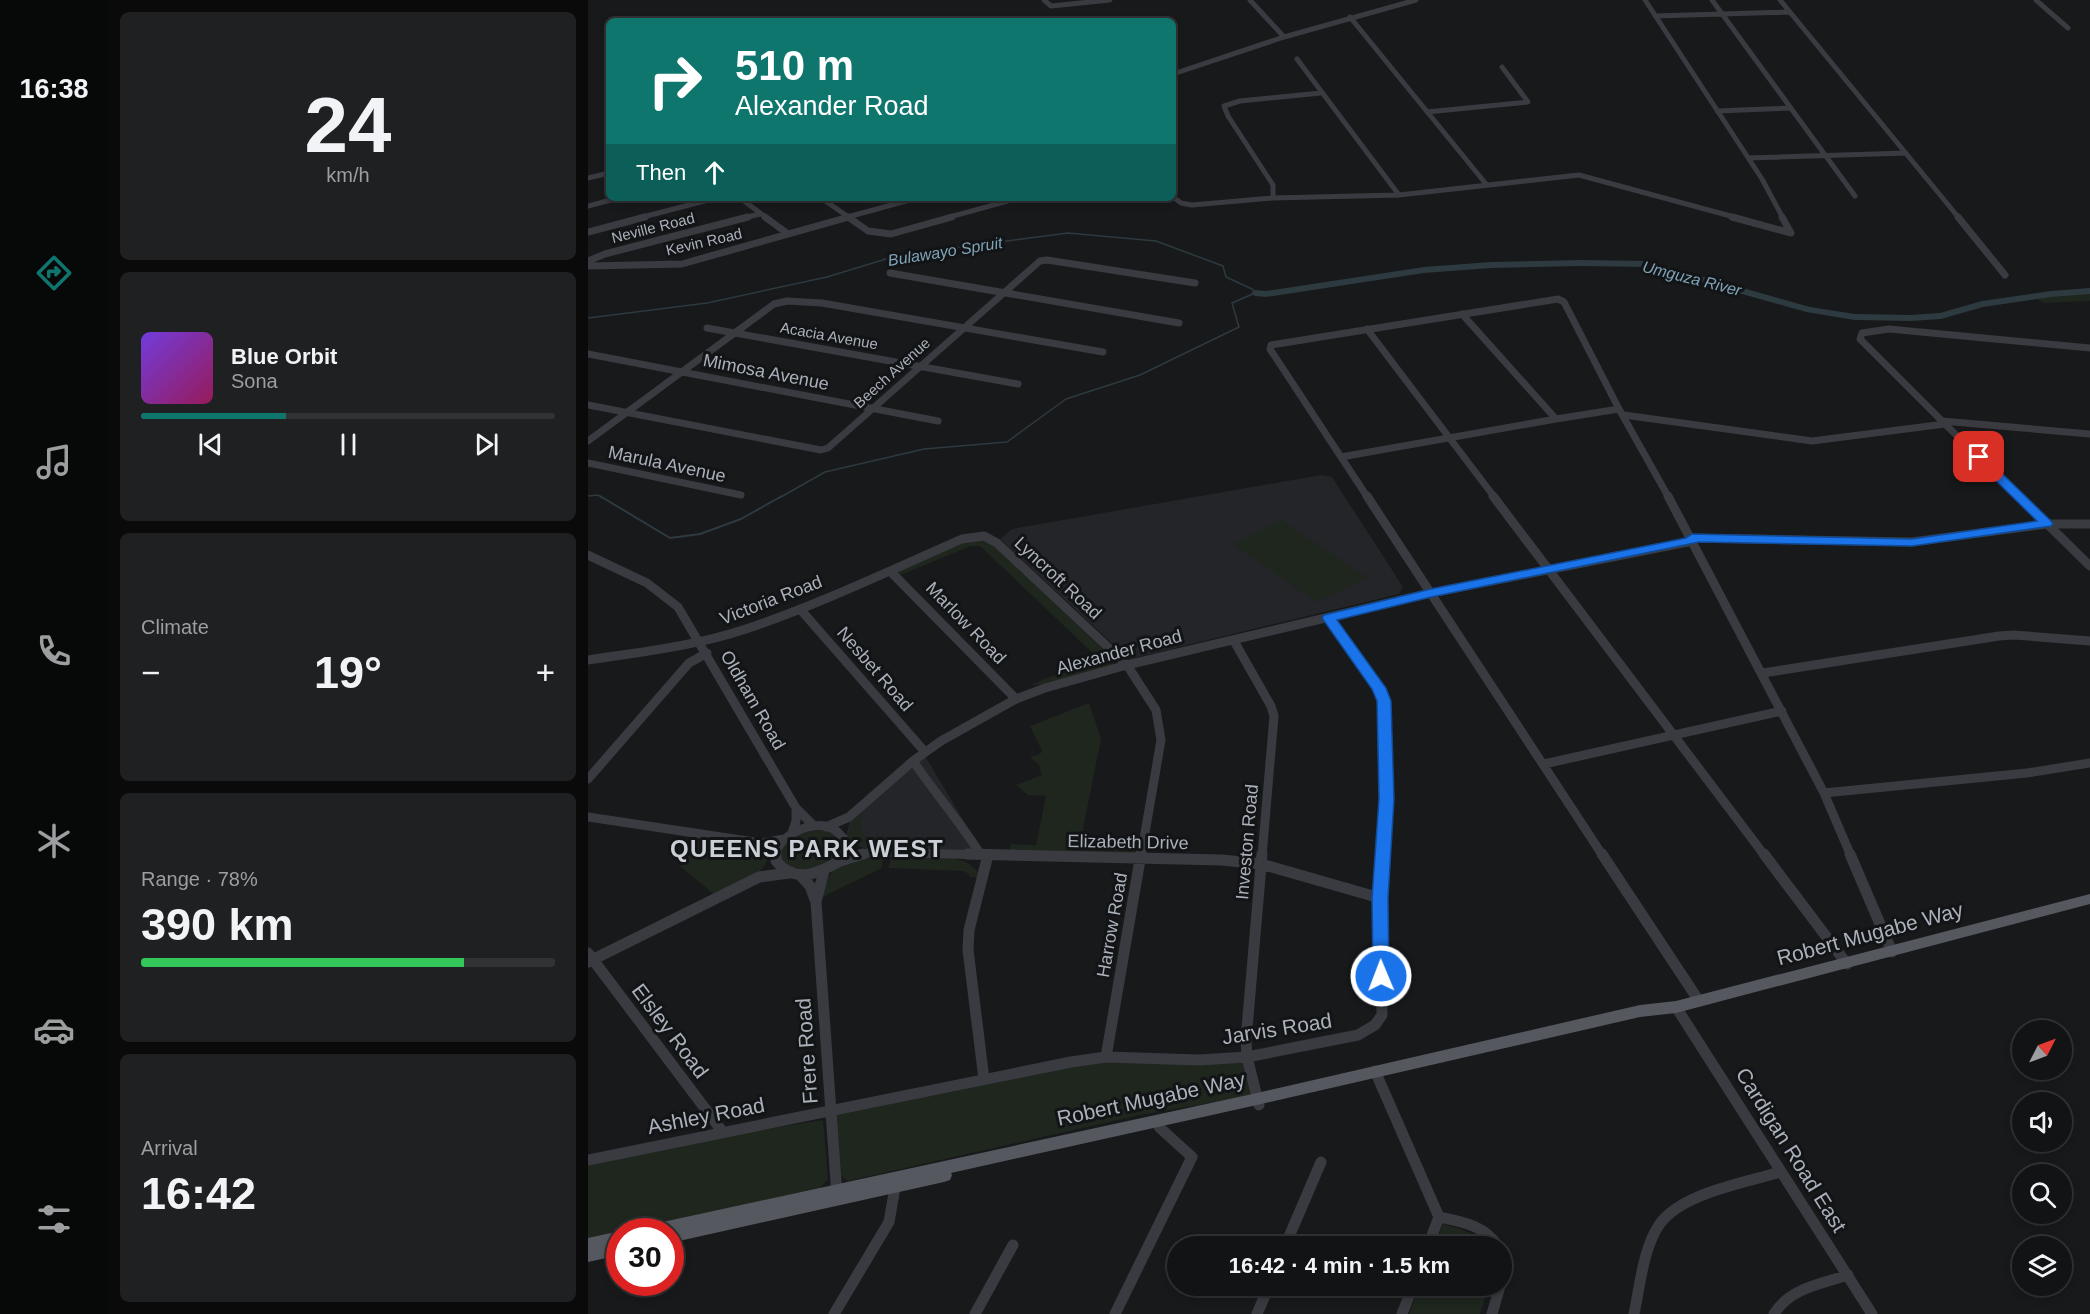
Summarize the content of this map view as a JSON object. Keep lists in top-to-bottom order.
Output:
{
  "streets": {
    "main road": ["Robert Mugabe Way"],
    "street": [
      "Neville Road",
      "Kevin Road",
      "Acacia Avenue",
      "Mimosa Avenue",
      "Beech Avenue",
      "Marula Avenue",
      "Lyncroft Road",
      "Victoria Road",
      "Marlow Road",
      "Alexander Road",
      "Nesbet Road",
      "Oldham Road",
      "Elizabeth Drive",
      "Investon Road",
      "Harrow Road",
      "Jarvis Road",
      "Elsley Road",
      "Frere Road",
      "Ashley Road",
      "Cardigan Road East"
    ]
  },
  "crossings": [
    ["Acacia Avenue", "Beech Avenue"],
    ["Mimosa Avenue", "Beech Avenue"],
    ["Lyncroft Road", "Victoria Road"],
    ["Lyncroft Road", "Alexander Road"],
    ["Lyncroft Road", "Harrow Road"],
    ["Victoria Road", "Marlow Road"],
    ["Victoria Road", "Nesbet Road"],
    ["Victoria Road", "Oldham Road"],
    ["Marlow Road", "Alexander Road"],
    ["Alexander Road", "Nesbet Road"],
    ["Alexander Road", "Oldham Road"],
    ["Alexander Road", "Elizabeth Drive"],
    ["Alexander Road", "Investon Road"],
    ["Alexander Road", "Harrow Road"],
    ["Alexander Road", "Jarvis Road"],
    ["Alexander Road", "Frere Road"],
    ["Oldham Road", "Elizabeth Drive"],
    ["Oldham Road", "Frere Road"],
    ["Elizabeth Drive", "Investon Road"],
    ["Elizabeth Drive", "Harrow Road"],
    ["Elizabeth Drive", "Jarvis Road"],
    ["Elizabeth Drive", "Frere Road"],
    ["Investon Road", "Robert Mugabe Way"],
    ["Investon Road", "Jarvis Road"],
    ["Harrow Road", "Jarvis Road"],
    ["Robert Mugabe Way", "Frere Road"],
    ["Robert Mugabe Way", "Cardigan Road East"],
    ["Jarvis Road", "Frere Road"],
    ["Jarvis Road", "Ashley Road"],
    ["Elsley Road", "Ashley Road"],
    ["Frere Road", "Ashley Road"]
  ],
  "districts": ["QUEENS PARK WEST"],
  "water": ["Bulawayo Spruit", "Umguza River"],
  "north": "top right",
  "page": {
    "tabs": "16:38",
    "tile": [
      ["24", "km/h"],
      "Climate",
      ["Range · 78%", "390 km"],
      ["Arrival", "16:42"]
    ],
    "turn": ["510 m", "Alexander Road"],
    "then": "Then",
    "song": ["Blue Orbit", "Sona"],
    "heat": ["−", "19°", "+"],
    "limit": "30",
    "trip": "16:42 · 4 min · 1.5 km"
  }
}
